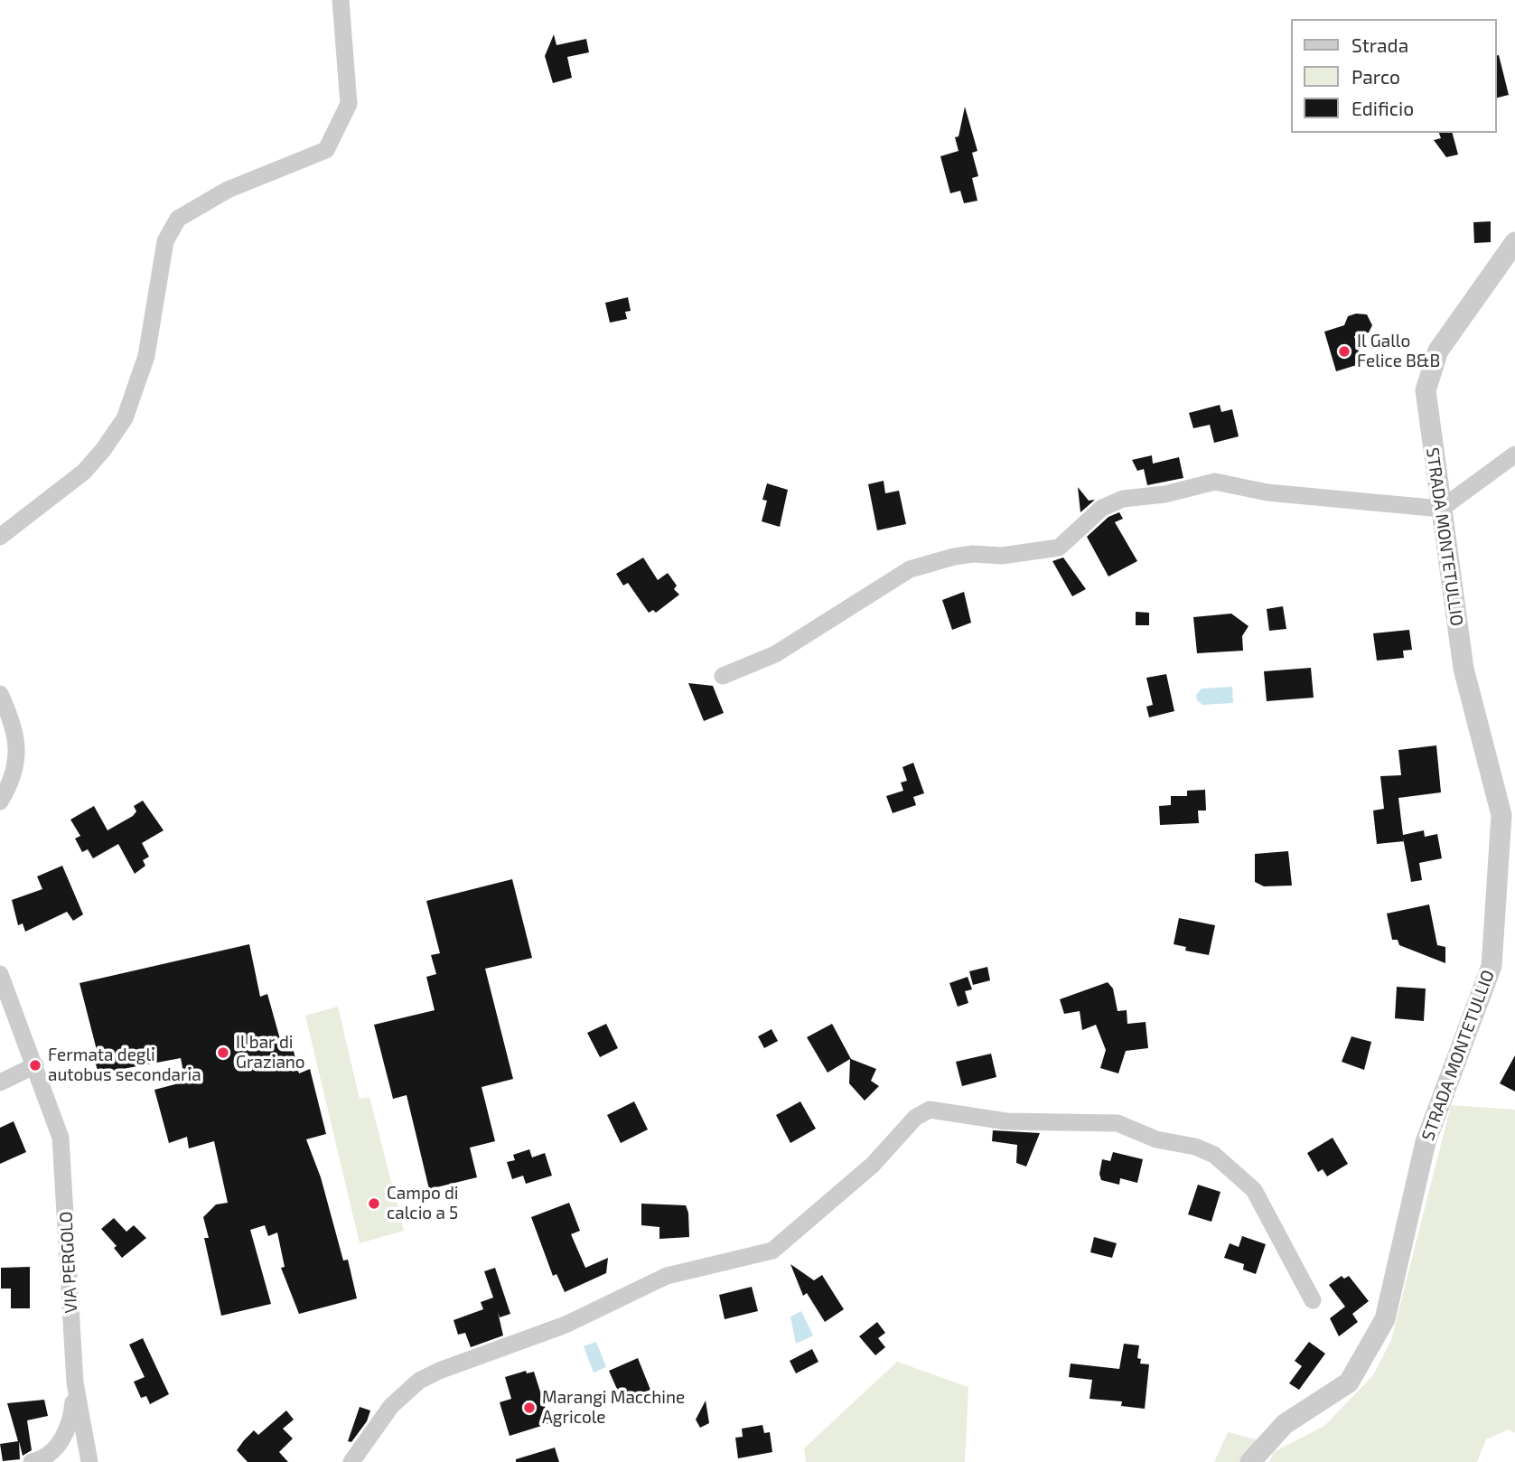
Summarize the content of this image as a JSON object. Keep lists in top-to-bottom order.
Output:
{
  "streets": {
    "street": ["STRADA MONTETULLIO", "VIA PERGOLO"]
  },
  "places": [
    "Il Gallo Felice B&B",
    "Il bar di Graziano",
    "Fermata degli autobus secondaria",
    "Campo di calcio a 5",
    "Marangi Macchine Agricole"
  ],
  "legend": ["Strada", "Parco", "Edificio"]
}
